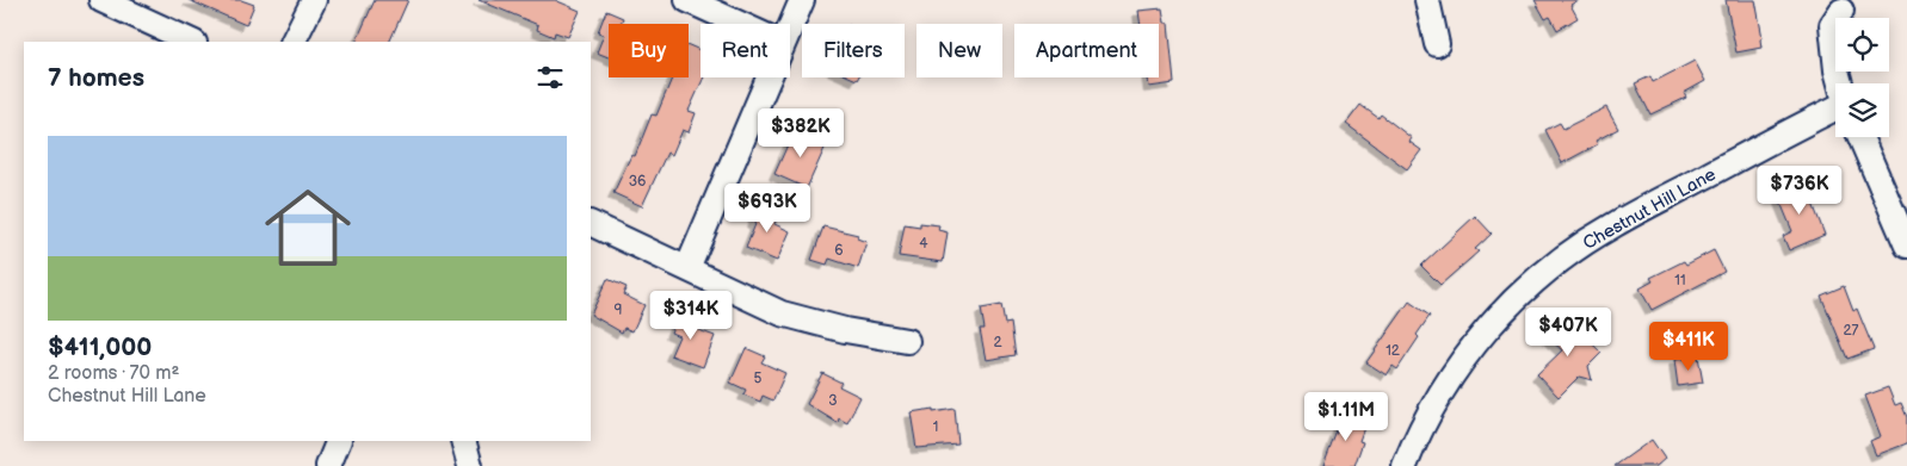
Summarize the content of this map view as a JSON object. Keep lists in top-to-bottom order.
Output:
{
  "streets": {
    "street": ["Chestnut Hill Lane"]
  },
  "house_numbers": [
    "36",
    "4",
    "6",
    "11",
    "9",
    "27",
    "2",
    "12",
    "5",
    "3",
    "1"
  ],
  "page": {
    "chip": [
      "Buy",
      "Rent",
      "Filters",
      "New",
      "Apartment"
    ],
    "heading": "7 homes",
    "price": [
      "$382K",
      "$736K",
      "$693K",
      "$314K",
      "$407K",
      "$411K",
      "$1.11M"
    ],
    "list": [
      {
        "name": "$411,000",
        "note": "2 rooms · 70 m² · Chestnut Hill Lane"
      }
    ]
  }
}
